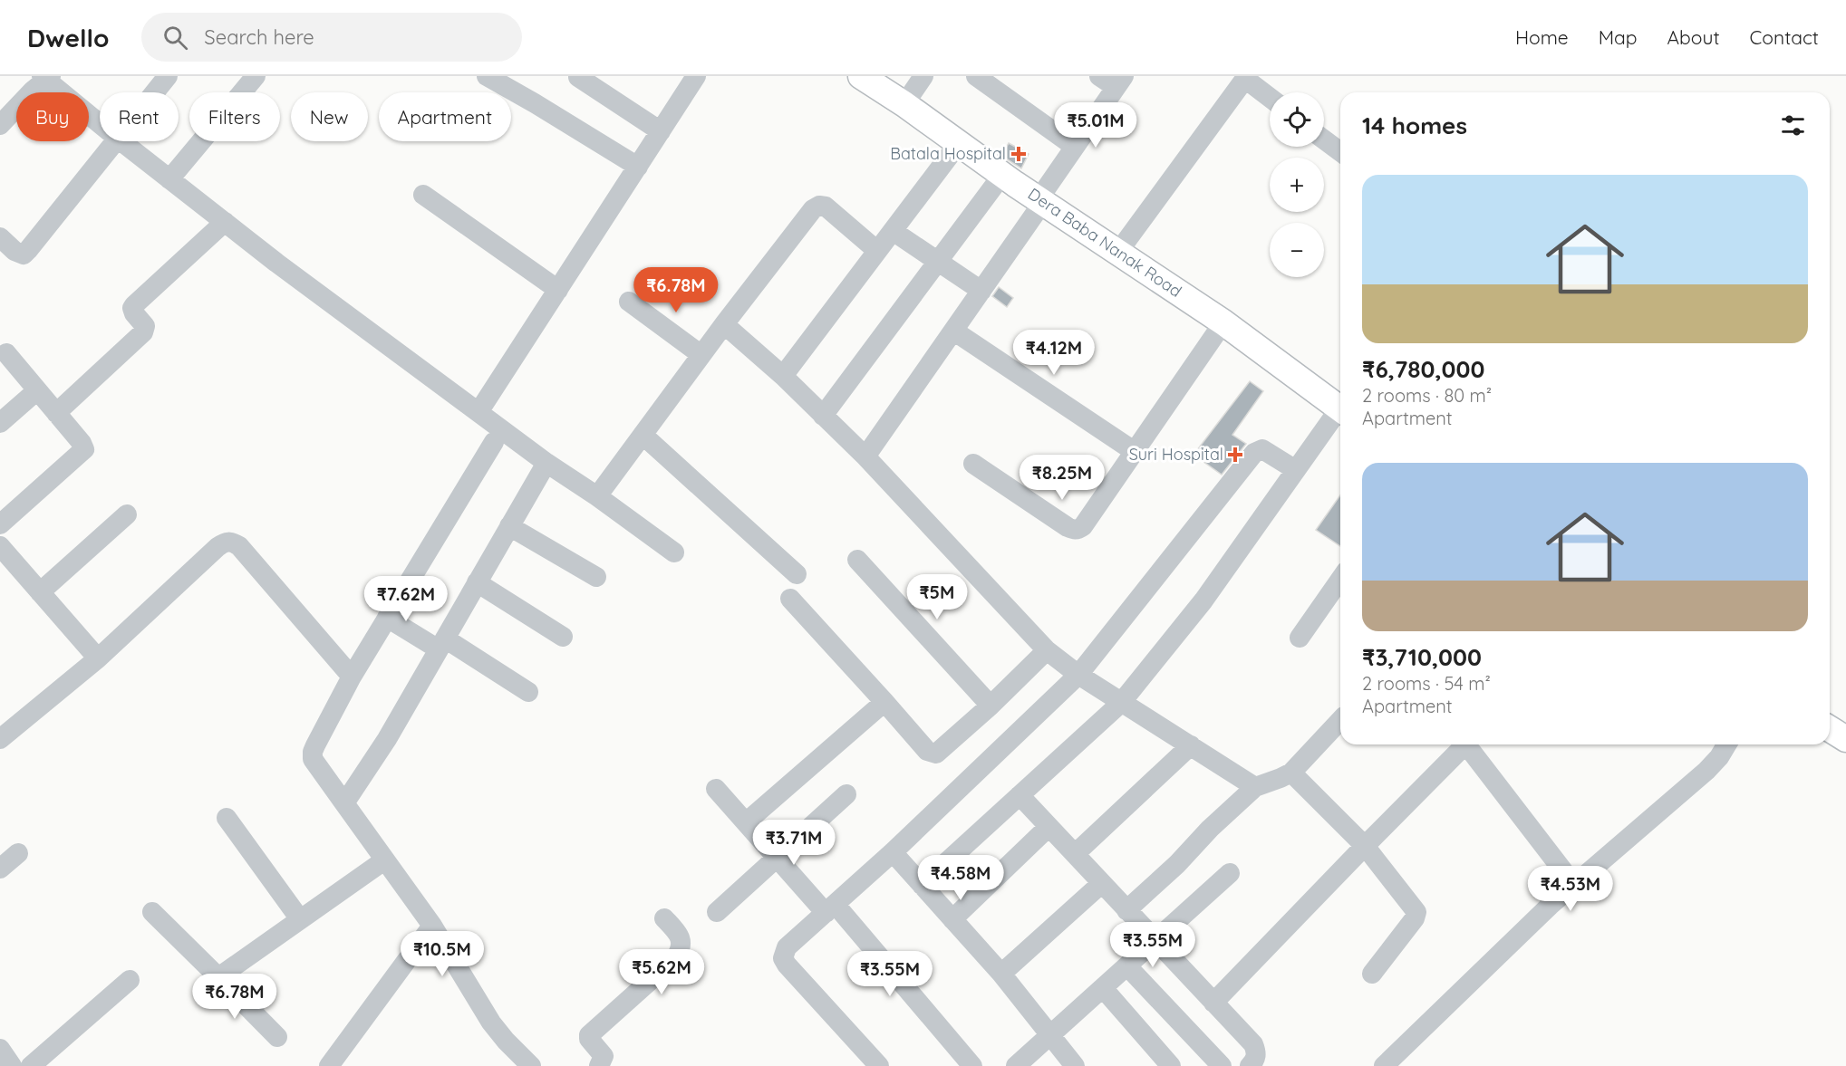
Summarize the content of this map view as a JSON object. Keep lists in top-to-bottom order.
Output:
{
  "streets": {
    "main road": ["Dera Baba Nanak Road"]
  },
  "places": {
    "health": ["Batala Hospital", "Suri Hospital"]
  },
  "page": {
    "header": "Dwello",
    "search": "Search here",
    "nav": [
      "Home",
      "Map",
      "About",
      "Contact"
    ],
    "map_buttons": ["+", "−"],
    "chip": [
      "Buy",
      "Rent",
      "Filters",
      "New",
      "Apartment"
    ],
    "heading": "14 homes",
    "price": [
      "₹5.01M",
      "₹6.78M",
      "₹4.12M",
      "₹8.25M",
      "₹5M",
      "₹7.62M",
      "₹3.71M",
      "₹4.58M",
      "₹4.53M",
      "₹3.55M",
      "₹10.5M",
      "₹5.62M",
      "₹3.55M",
      "₹6.78M"
    ],
    "list": [
      {
        "name": "₹6,780,000",
        "note": "2 rooms · 80 m² · Apartment"
      },
      {
        "name": "₹3,710,000",
        "note": "2 rooms · 54 m² · Apartment"
      }
    ]
  }
}
